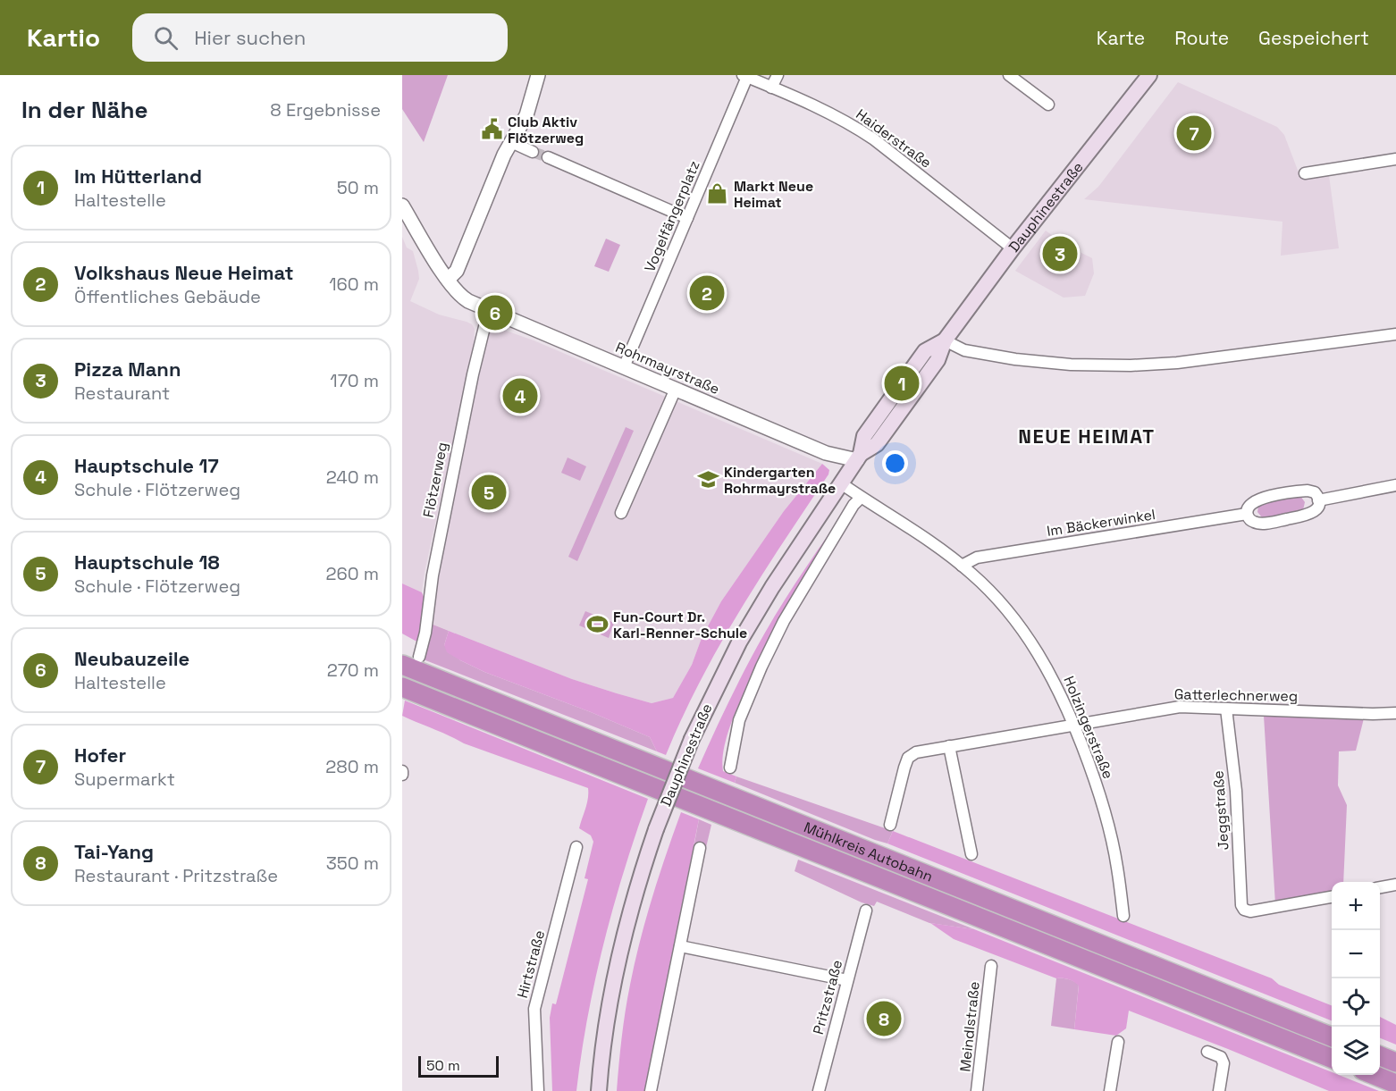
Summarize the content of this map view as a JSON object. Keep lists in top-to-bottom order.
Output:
{
  "streets": {
    "highway": ["Mühlkreis Autobahn"],
    "main road": ["Dauphinestraße"],
    "street": [
      "Haiderstraße",
      "Vogelfängerplatz",
      "Rohrmayrstraße",
      "Flötzerweg",
      "Im Bäckerwinkel",
      "Gatterlechnerweg",
      "Holzingerstraße",
      "Jeggstraße",
      "Hirtstraße",
      "Pritzstraße",
      "Meindlstraße"
    ]
  },
  "crossings": [
    ["Haiderstraße", "Dauphinestraße"],
    ["Haiderstraße", "Vogelfängerplatz"],
    ["Dauphinestraße", "Rohrmayrstraße"],
    ["Dauphinestraße", "Holzingerstraße"],
    ["Vogelfängerplatz", "Rohrmayrstraße"],
    ["Rohrmayrstraße", "Flötzerweg"],
    ["Flötzerweg", "Mühlkreis Autobahn"],
    ["Im Bäckerwinkel", "Holzingerstraße"],
    ["Gatterlechnerweg", "Holzingerstraße"],
    ["Gatterlechnerweg", "Jeggstraße"]
  ],
  "districts": ["NEUE HEIMAT"],
  "places": {
    "public building": ["Club Aktiv Flötzerweg"],
    "shop": ["Markt Neue Heimat"],
    "school or university": ["Kindergarten Rohrmayrstraße"],
    "sports": ["Fun-Court Dr. Karl-Renner-Schule"]
  },
  "scale_bar": "50 m",
  "page": {
    "header": "Kartio",
    "search": "Hier suchen",
    "nav": ["Karte", "Route", "Gespeichert"],
    "heading": ["In der Nähe", "8 Ergebnisse"],
    "pins": [
      "7",
      "3",
      "2",
      "6",
      "1",
      "4",
      "5",
      "8"
    ],
    "list": [
      {
        "mark": "1",
        "name": "Im Hütterland",
        "note": "Haltestelle",
        "value": "50 m"
      },
      {
        "mark": "2",
        "name": "Volkshaus Neue Heimat",
        "note": "Öffentliches Gebäude",
        "value": "160 m"
      },
      {
        "mark": "3",
        "name": "Pizza Mann",
        "note": "Restaurant",
        "value": "170 m"
      },
      {
        "mark": "4",
        "name": "Hauptschule 17",
        "note": "Schule · Flötzerweg",
        "value": "240 m"
      },
      {
        "mark": "5",
        "name": "Hauptschule 18",
        "note": "Schule · Flötzerweg",
        "value": "260 m"
      },
      {
        "mark": "6",
        "name": "Neubauzeile",
        "note": "Haltestelle",
        "value": "270 m"
      },
      {
        "mark": "7",
        "name": "Hofer",
        "note": "Supermarkt",
        "value": "280 m"
      },
      {
        "mark": "8",
        "name": "Tai-Yang",
        "note": "Restaurant · Pritzstraße",
        "value": "350 m"
      }
    ],
    "map_buttons": ["+", "−"],
    "scale": "50 m"
  }
}
